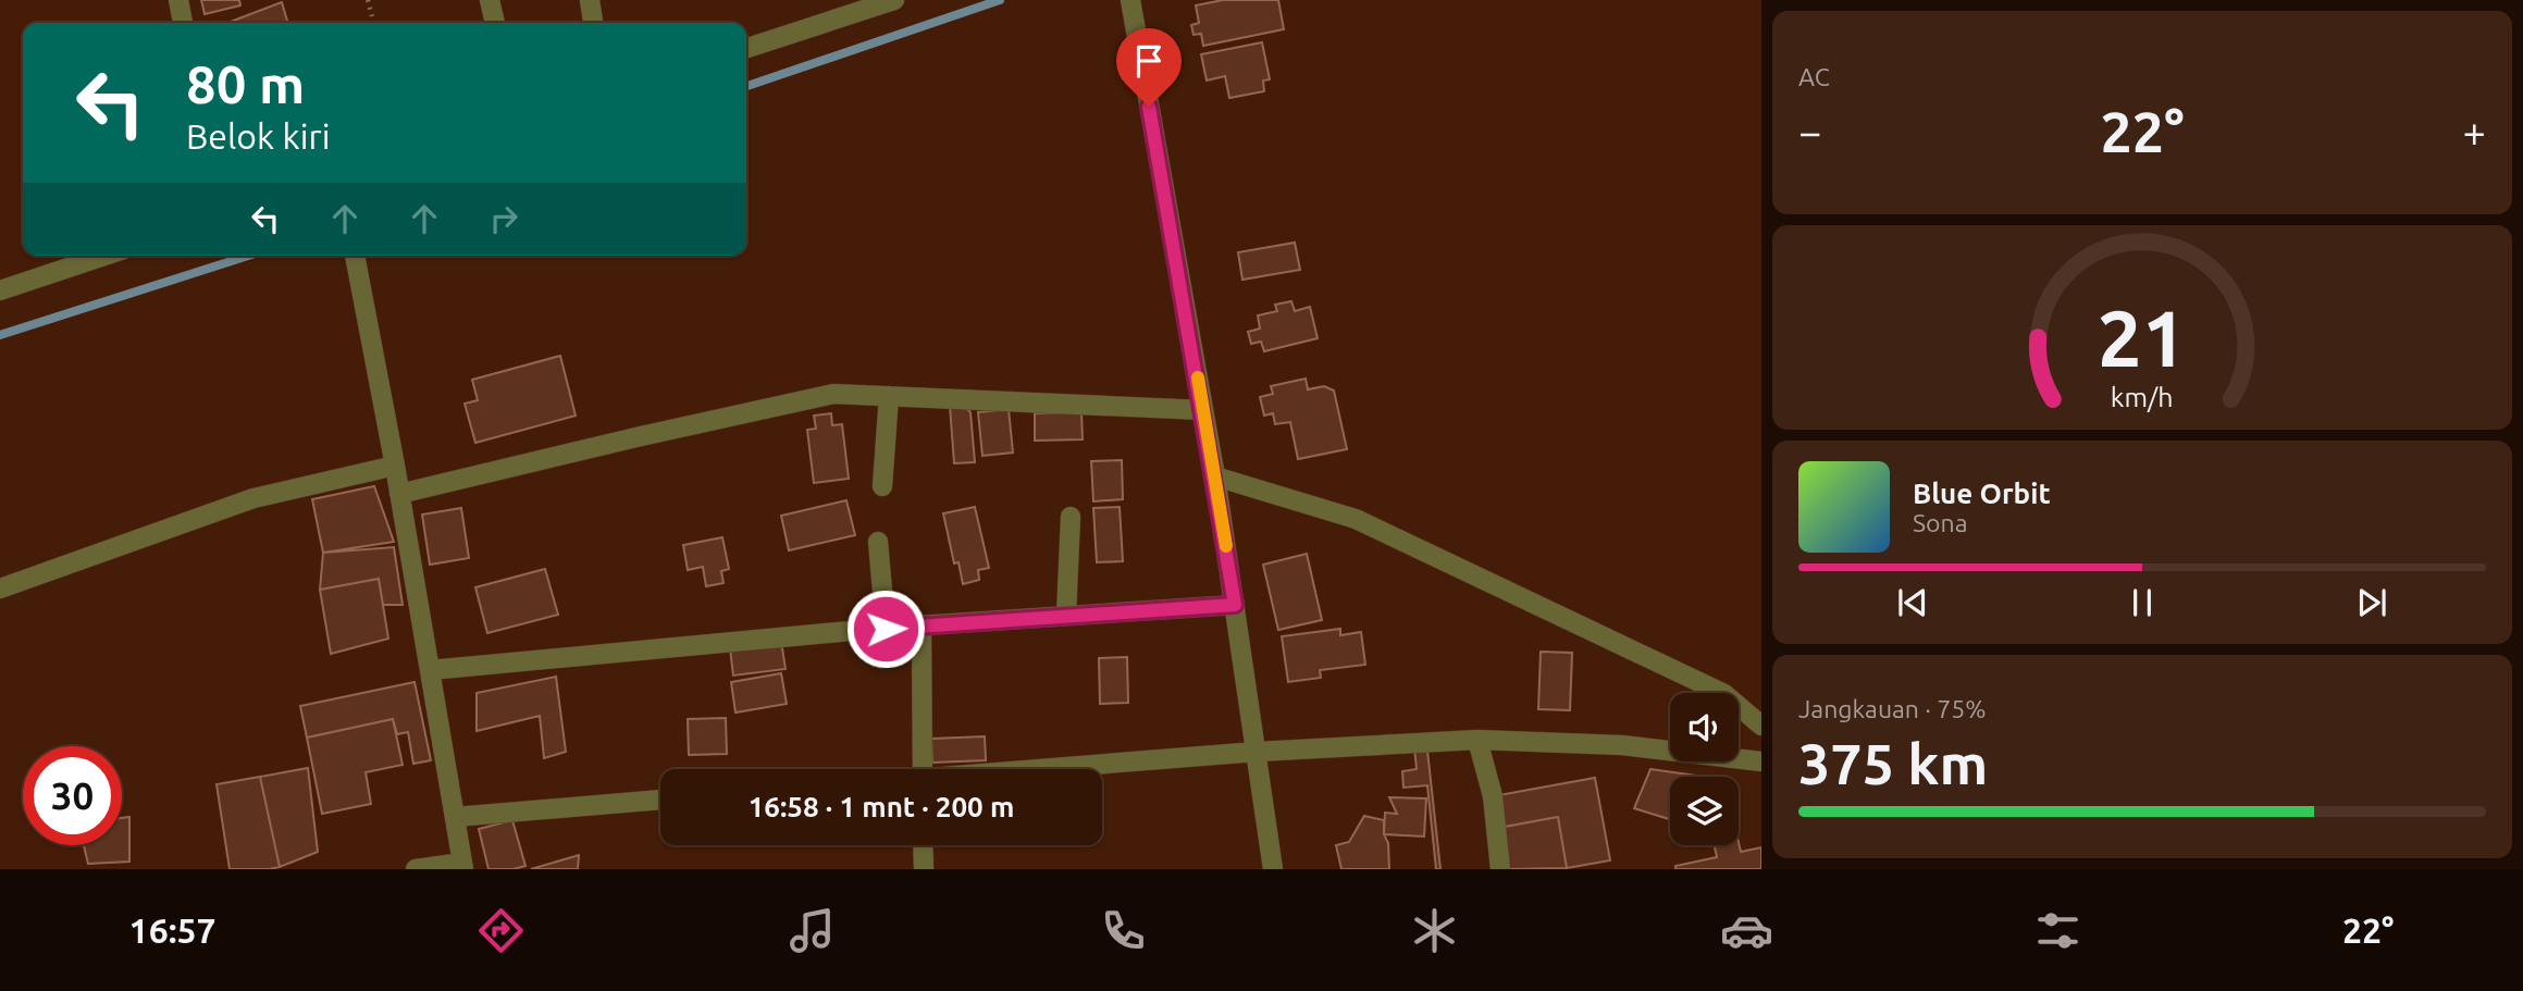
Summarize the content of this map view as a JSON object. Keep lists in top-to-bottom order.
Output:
{
  "page": {
    "tile": [
      "AC",
      ["Jangkauan · 75%", "375 km"]
    ],
    "turn": ["80 m", "Belok kiri"],
    "heat": ["−", "22°", "+"],
    "song": ["Blue Orbit", "Sona"],
    "limit": "30",
    "trip": "16:58 · 1 mnt · 200 m",
    "tabs": ["16:57", "22°"],
    "gauge": ["21", "km/h"]
  }
}
